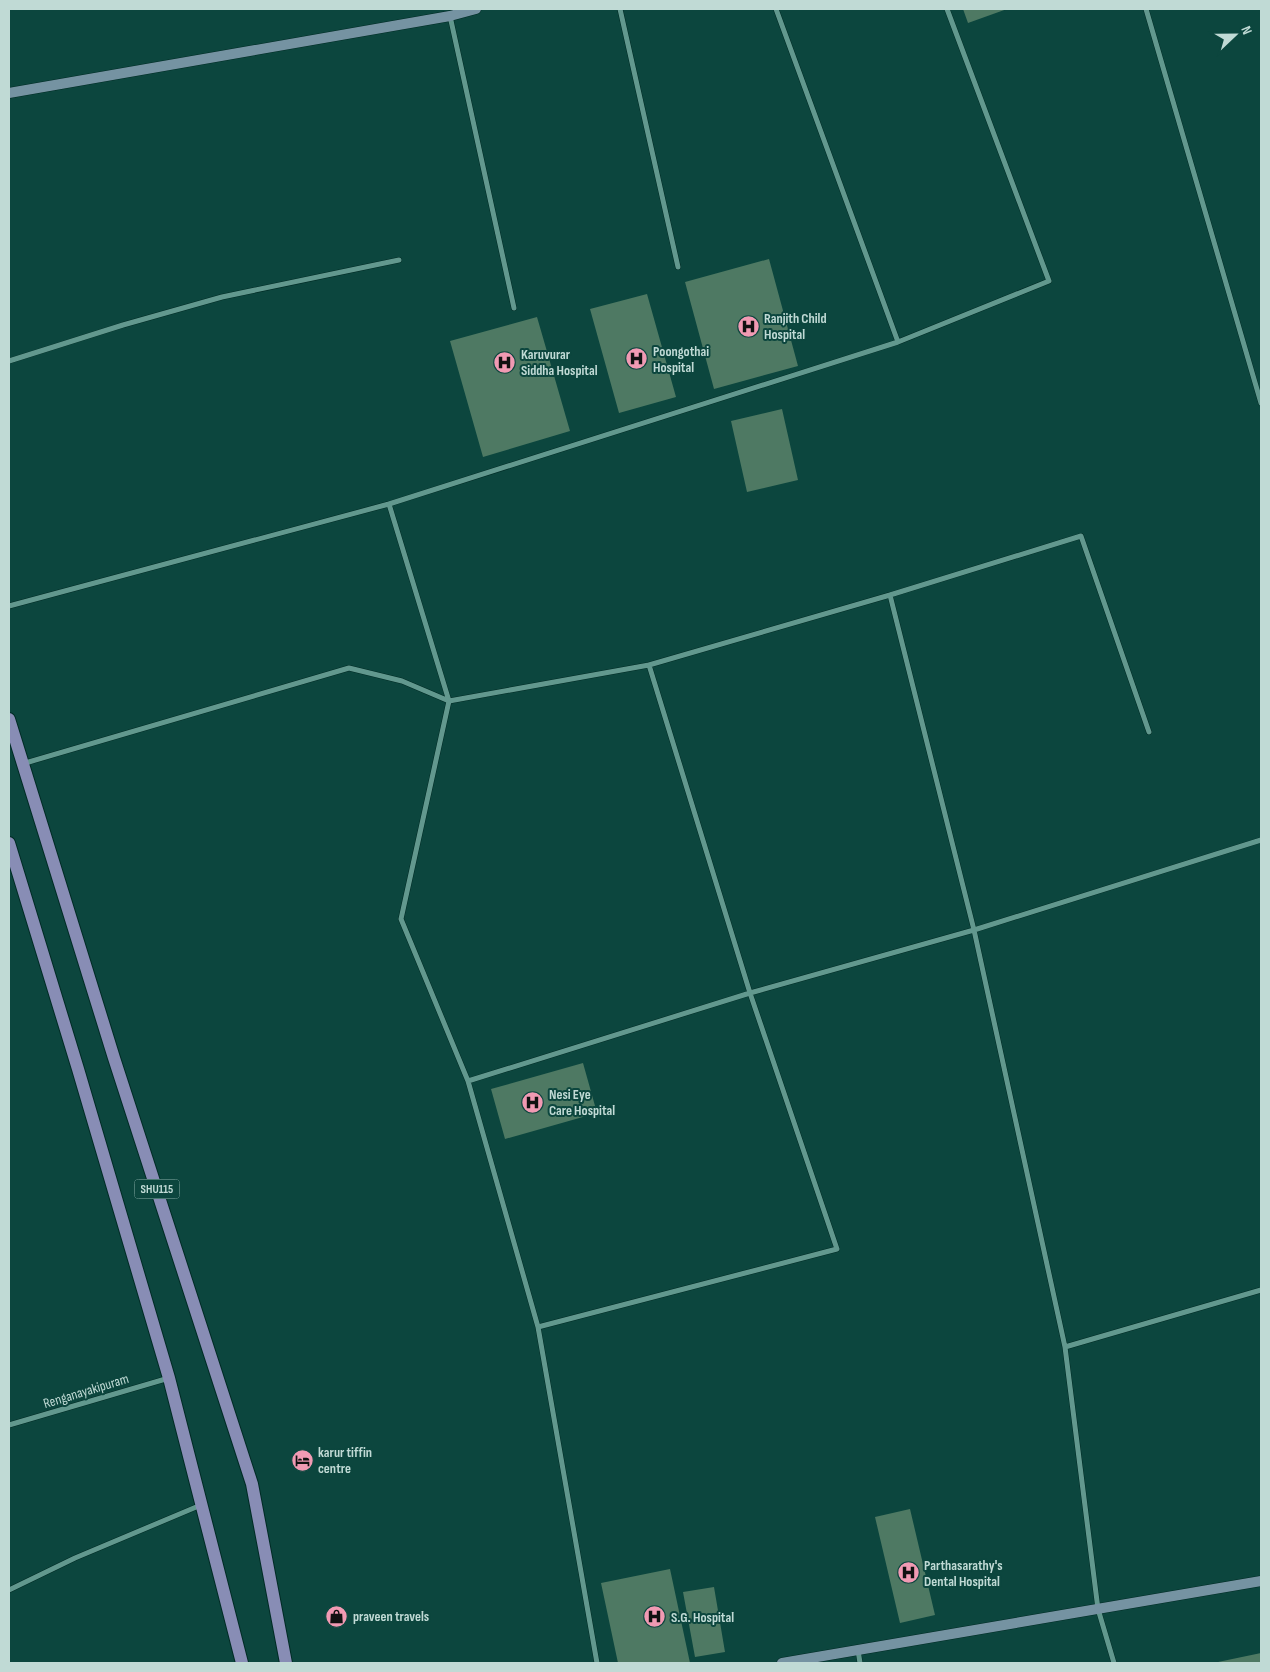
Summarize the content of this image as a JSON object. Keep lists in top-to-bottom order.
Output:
{
  "streets": {
    "main road": ["SHU115"],
    "street": ["Renganayakipuram"]
  },
  "crossings": [
    ["SHU115", "Renganayakipuram"]
  ],
  "places": {
    "hospital": [
      "Ranjith Child Hospital",
      "Poongothai Hospital",
      "Karuvurar Siddha Hospital",
      "Nesi Eye Care Hospital",
      "Parthasarathy's Dental Hospital",
      "S.G. Hospital"
    ],
    "hotel": ["karur tiffin centre"],
    "shop": ["praveen travels"]
  },
  "north": "right"
}
